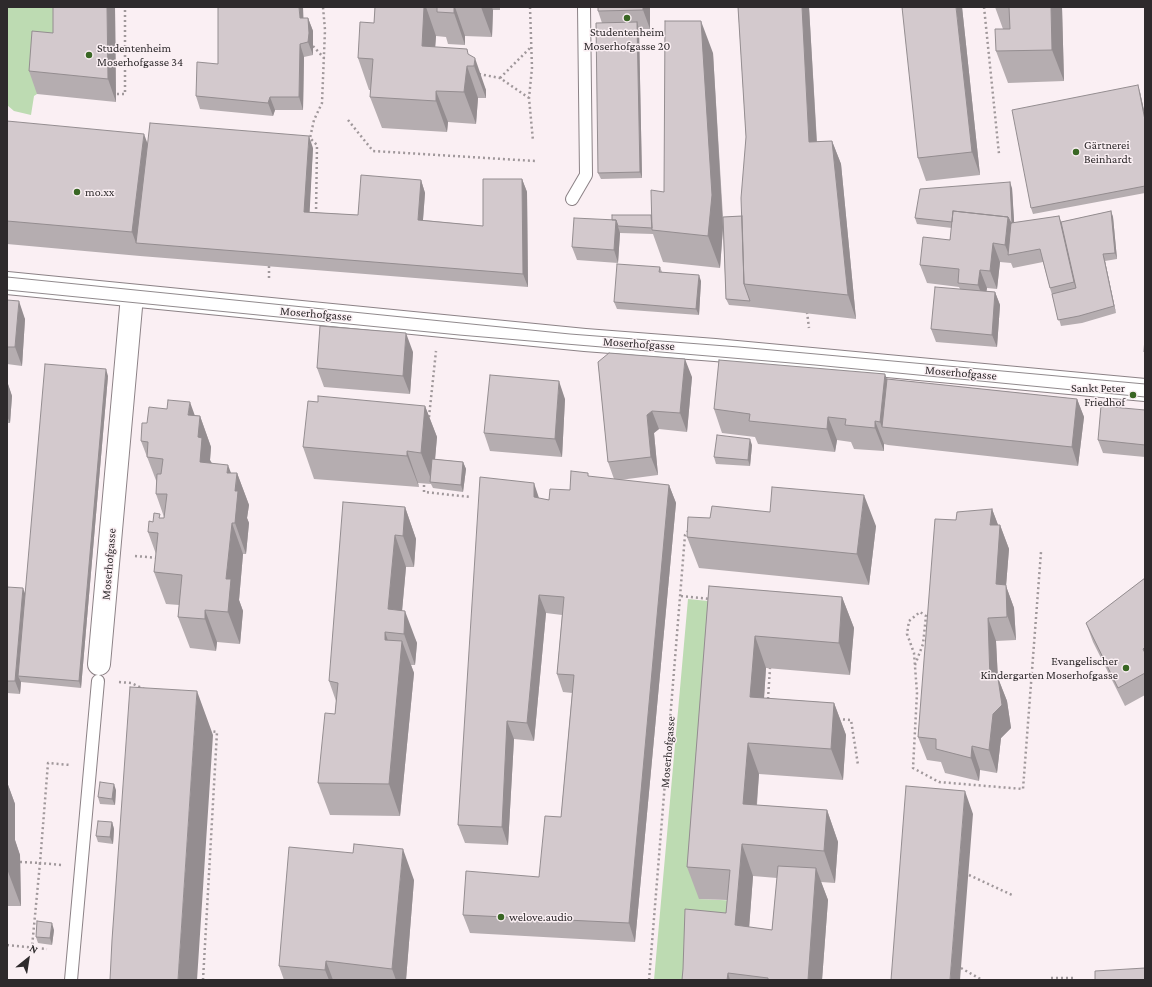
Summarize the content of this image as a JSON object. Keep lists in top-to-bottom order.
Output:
{
  "streets": {
    "street": ["Moserhofgasse"]
  },
  "places": [
    "Studentenheim Moserhofgasse 20",
    "Studentenheim Moserhofgasse 34",
    "Gärtnerei Beinhardt",
    "mo.xx",
    "Sankt Peter Friedhof",
    "Evangelischer Kindergarten Moserhofgasse",
    "welove.audio"
  ],
  "north": "top right"
}
